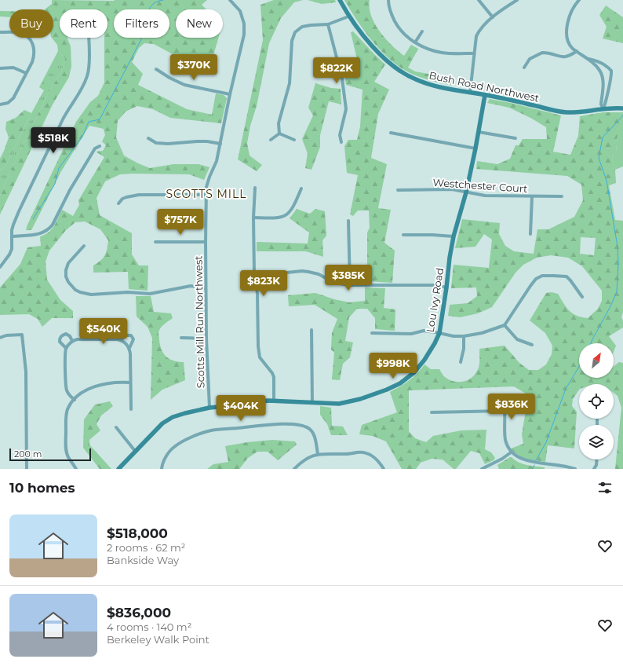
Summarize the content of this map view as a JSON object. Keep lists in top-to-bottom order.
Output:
{
  "streets": {
    "street": [
      "Bush Road Northwest",
      "Westchester Court",
      "Lou Ivy Road",
      "Scotts Mill Run Northwest"
    ]
  },
  "crossings": [
    ["Bush Road Northwest", "Lou Ivy Road"],
    ["Westchester Court", "Lou Ivy Road"],
    ["Lou Ivy Road", "Scotts Mill Run Northwest"]
  ],
  "districts": ["SCOTTS MILL"],
  "scale_bar": "200 m",
  "north": "top right",
  "page": {
    "chip": [
      "Buy",
      "Rent",
      "Filters",
      "New"
    ],
    "price": [
      "$370K",
      "$822K",
      "$518K",
      "$757K",
      "$385K",
      "$823K",
      "$540K",
      "$998K",
      "$836K",
      "$404K"
    ],
    "scale": "200 m",
    "heading": "10 homes",
    "list": [
      {
        "name": "$518,000",
        "note": "2 rooms · 62 m² · Bankside Way"
      },
      {
        "name": "$836,000",
        "note": "4 rooms · 140 m² · Berkeley Walk Point"
      }
    ]
  }
}
